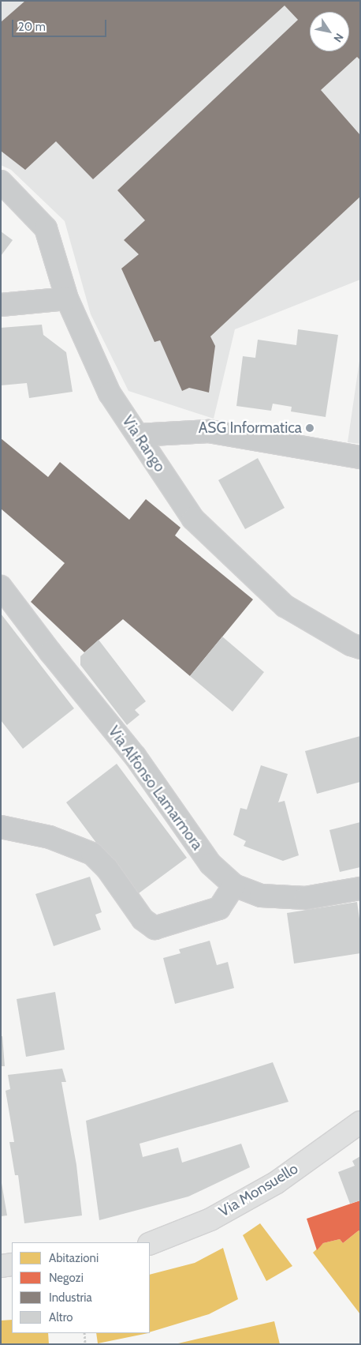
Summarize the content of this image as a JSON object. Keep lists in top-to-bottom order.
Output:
{
  "streets": {
    "main road": ["Via Monsuello"],
    "street": ["Via Rango", "Via Alfonso Lamarmora"]
  },
  "places": ["ASG Informatica"],
  "legend": [
    "Abitazioni",
    "Negozi",
    "Industria",
    "Altro"
  ],
  "scale_bar": "20 m",
  "north": "bottom right"
}
